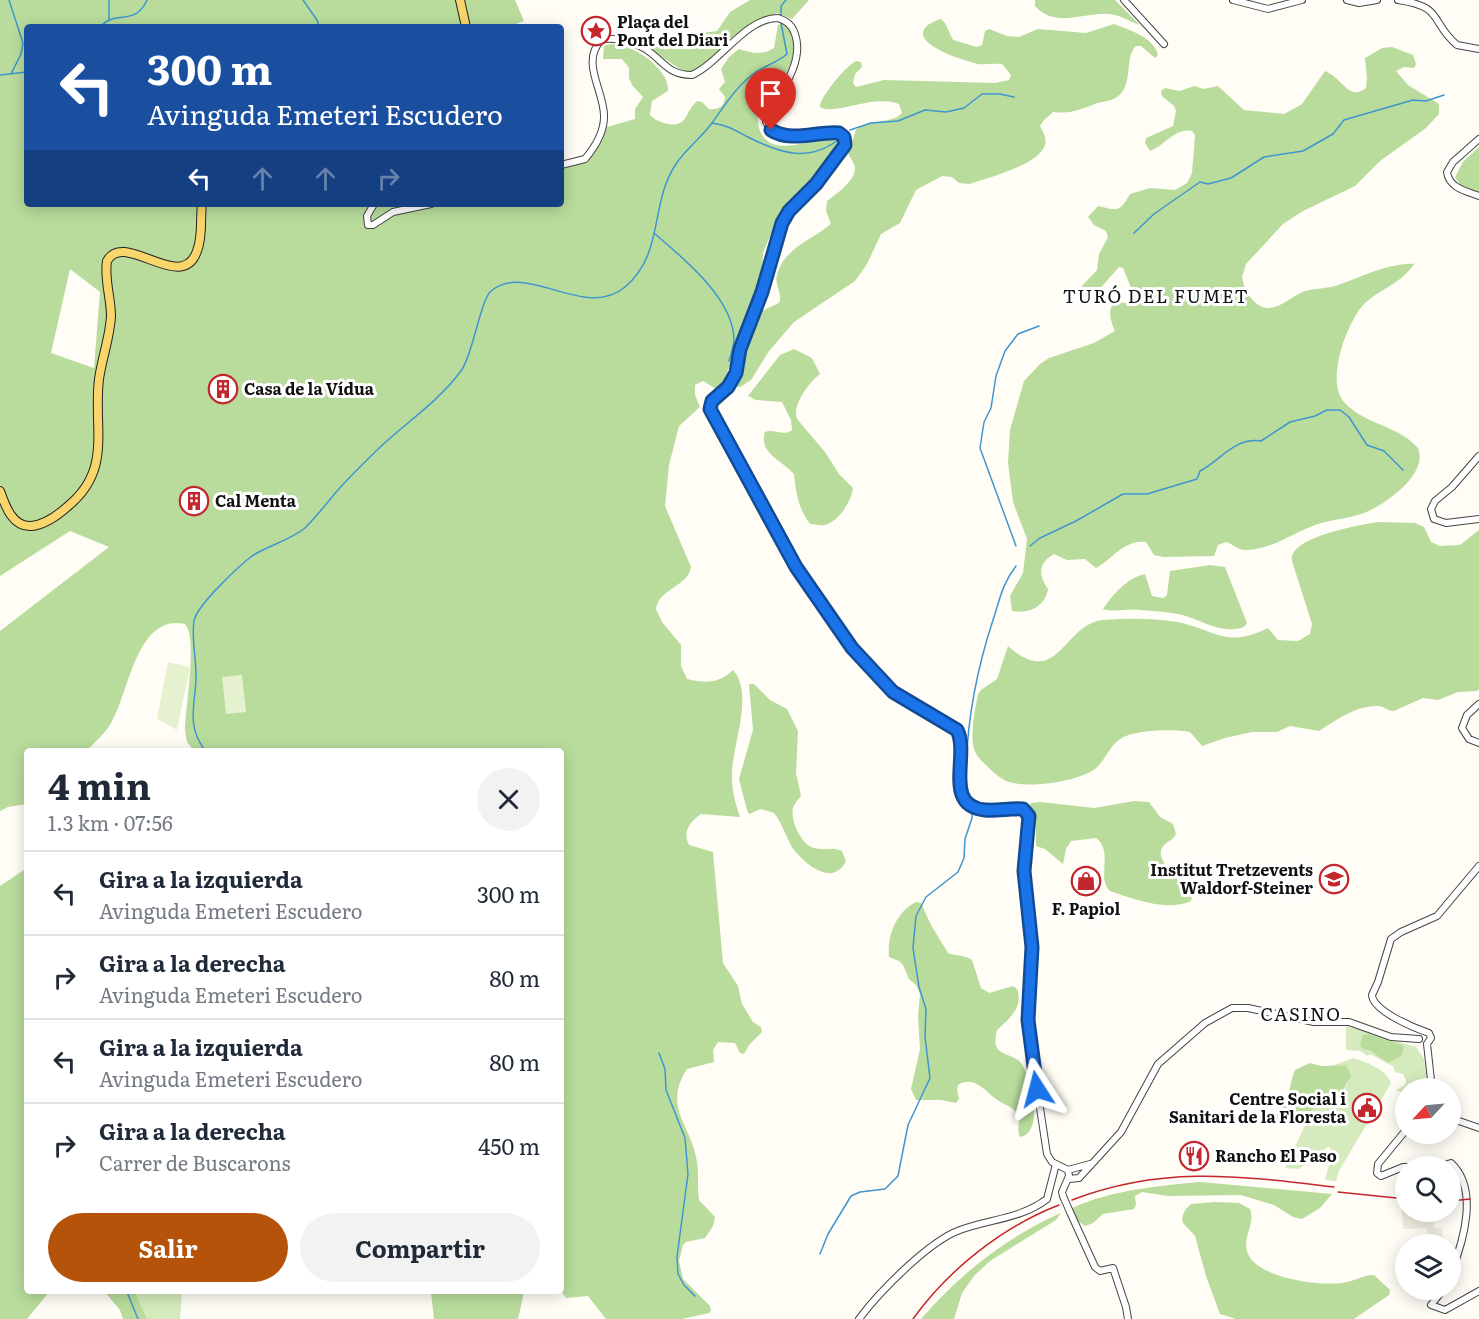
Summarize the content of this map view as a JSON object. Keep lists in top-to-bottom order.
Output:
{
  "districts": ["TURÓ DEL FUMET", "CASINO"],
  "places": {
    "place": ["Plaça del Pont del Diari"],
    "building": ["Casa de la Vídua", "Cal Menta"],
    "school or university": ["Institut Tretzevents Waldorf-Steiner"],
    "shop": ["F. Papiol"],
    "public building": ["Centre Social i Sanitari de la Floresta"],
    "restaurant": ["Rancho El Paso"]
  },
  "north": "bottom left",
  "page": {
    "turn": ["300 m", "Avinguda Emeteri Escudero"],
    "heading": ["4 min", "1.3 km · 07:56"],
    "list": [
      {
        "name": "Gira a la izquierda",
        "note": "Avinguda Emeteri Escudero",
        "value": "300 m"
      },
      {
        "name": "Gira a la derecha",
        "note": "Avinguda Emeteri Escudero",
        "value": "80 m"
      },
      {
        "name": "Gira a la izquierda",
        "note": "Avinguda Emeteri Escudero",
        "value": "80 m"
      },
      {
        "name": "Gira a la derecha",
        "note": "Carrer de Buscarons",
        "value": "450 m"
      }
    ],
    "buttons": ["Salir", "Compartir"]
  }
}
